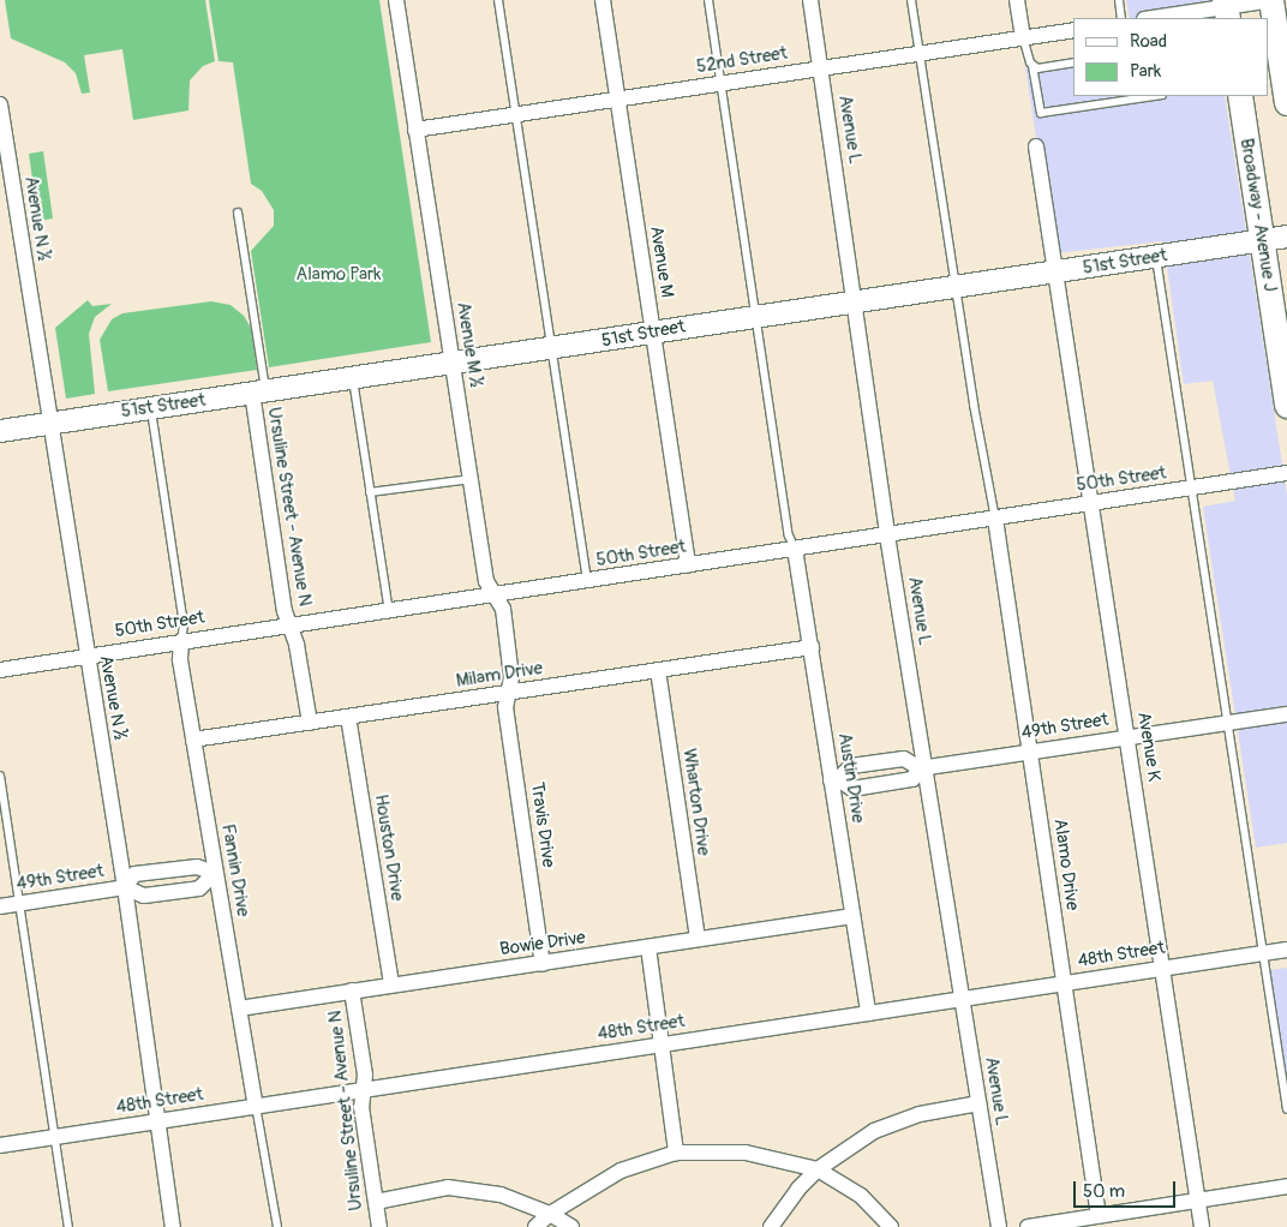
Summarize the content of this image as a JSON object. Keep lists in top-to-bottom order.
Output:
{
  "streets": {
    "main road": ["Broadway - Avenue J"],
    "street": [
      "52nd Street",
      "Avenue L",
      "Avenue N ½",
      "Avenue M",
      "51st Street",
      "Avenue M ½",
      "50th Street",
      "Ursuline Street - Avenue N",
      "Milam Drive",
      "49th Street",
      "Avenue K",
      "Austin Drive",
      "Wharton Drive",
      "Travis Drive",
      "Houston Drive",
      "Alamo Drive",
      "Fannin Drive",
      "Bowie Drive",
      "48th Street"
    ]
  },
  "crossings": [
    ["52nd Street", "Avenue L"],
    ["52nd Street", "Avenue M"],
    ["52nd Street", "Avenue M ½"],
    ["Avenue L", "51st Street"],
    ["Avenue L", "50th Street"],
    ["Avenue L", "49th Street"],
    ["Avenue L", "48th Street"],
    ["Broadway - Avenue J", "51st Street"],
    ["Avenue N ½", "51st Street"],
    ["Avenue N ½", "50th Street"],
    ["Avenue N ½", "49th Street"],
    ["Avenue N ½", "48th Street"],
    ["Avenue M", "51st Street"],
    ["Avenue M", "50th Street"],
    ["51st Street", "Avenue M ½"],
    ["51st Street", "Ursuline Street - Avenue N"],
    ["51st Street", "Avenue K"],
    ["Avenue M ½", "50th Street"],
    ["Avenue M ½", "Milam Drive"],
    ["Avenue M ½", "Travis Drive"],
    ["50th Street", "Ursuline Street - Avenue N"],
    ["50th Street", "Avenue K"],
    ["50th Street", "Austin Drive"],
    ["50th Street", "Alamo Drive"],
    ["50th Street", "Fannin Drive"],
    ["Ursuline Street - Avenue N", "Bowie Drive"],
    ["Ursuline Street - Avenue N", "48th Street"],
    ["Milam Drive", "Austin Drive"],
    ["Milam Drive", "Wharton Drive"],
    ["Milam Drive", "Travis Drive"],
    ["Milam Drive", "Houston Drive"],
    ["Milam Drive", "Fannin Drive"],
    ["49th Street", "Avenue K"],
    ["49th Street", "Austin Drive"],
    ["49th Street", "Alamo Drive"],
    ["49th Street", "Fannin Drive"],
    ["Avenue K", "48th Street"],
    ["Austin Drive", "Bowie Drive"],
    ["Austin Drive", "48th Street"],
    ["Wharton Drive", "Bowie Drive"],
    ["Travis Drive", "Bowie Drive"],
    ["Houston Drive", "Bowie Drive"],
    ["Alamo Drive", "48th Street"],
    ["Fannin Drive", "Bowie Drive"],
    ["Fannin Drive", "48th Street"]
  ],
  "parks": ["Alamo Park"],
  "legend": ["Road", "Park"],
  "scale_bar": "50 m"
}
